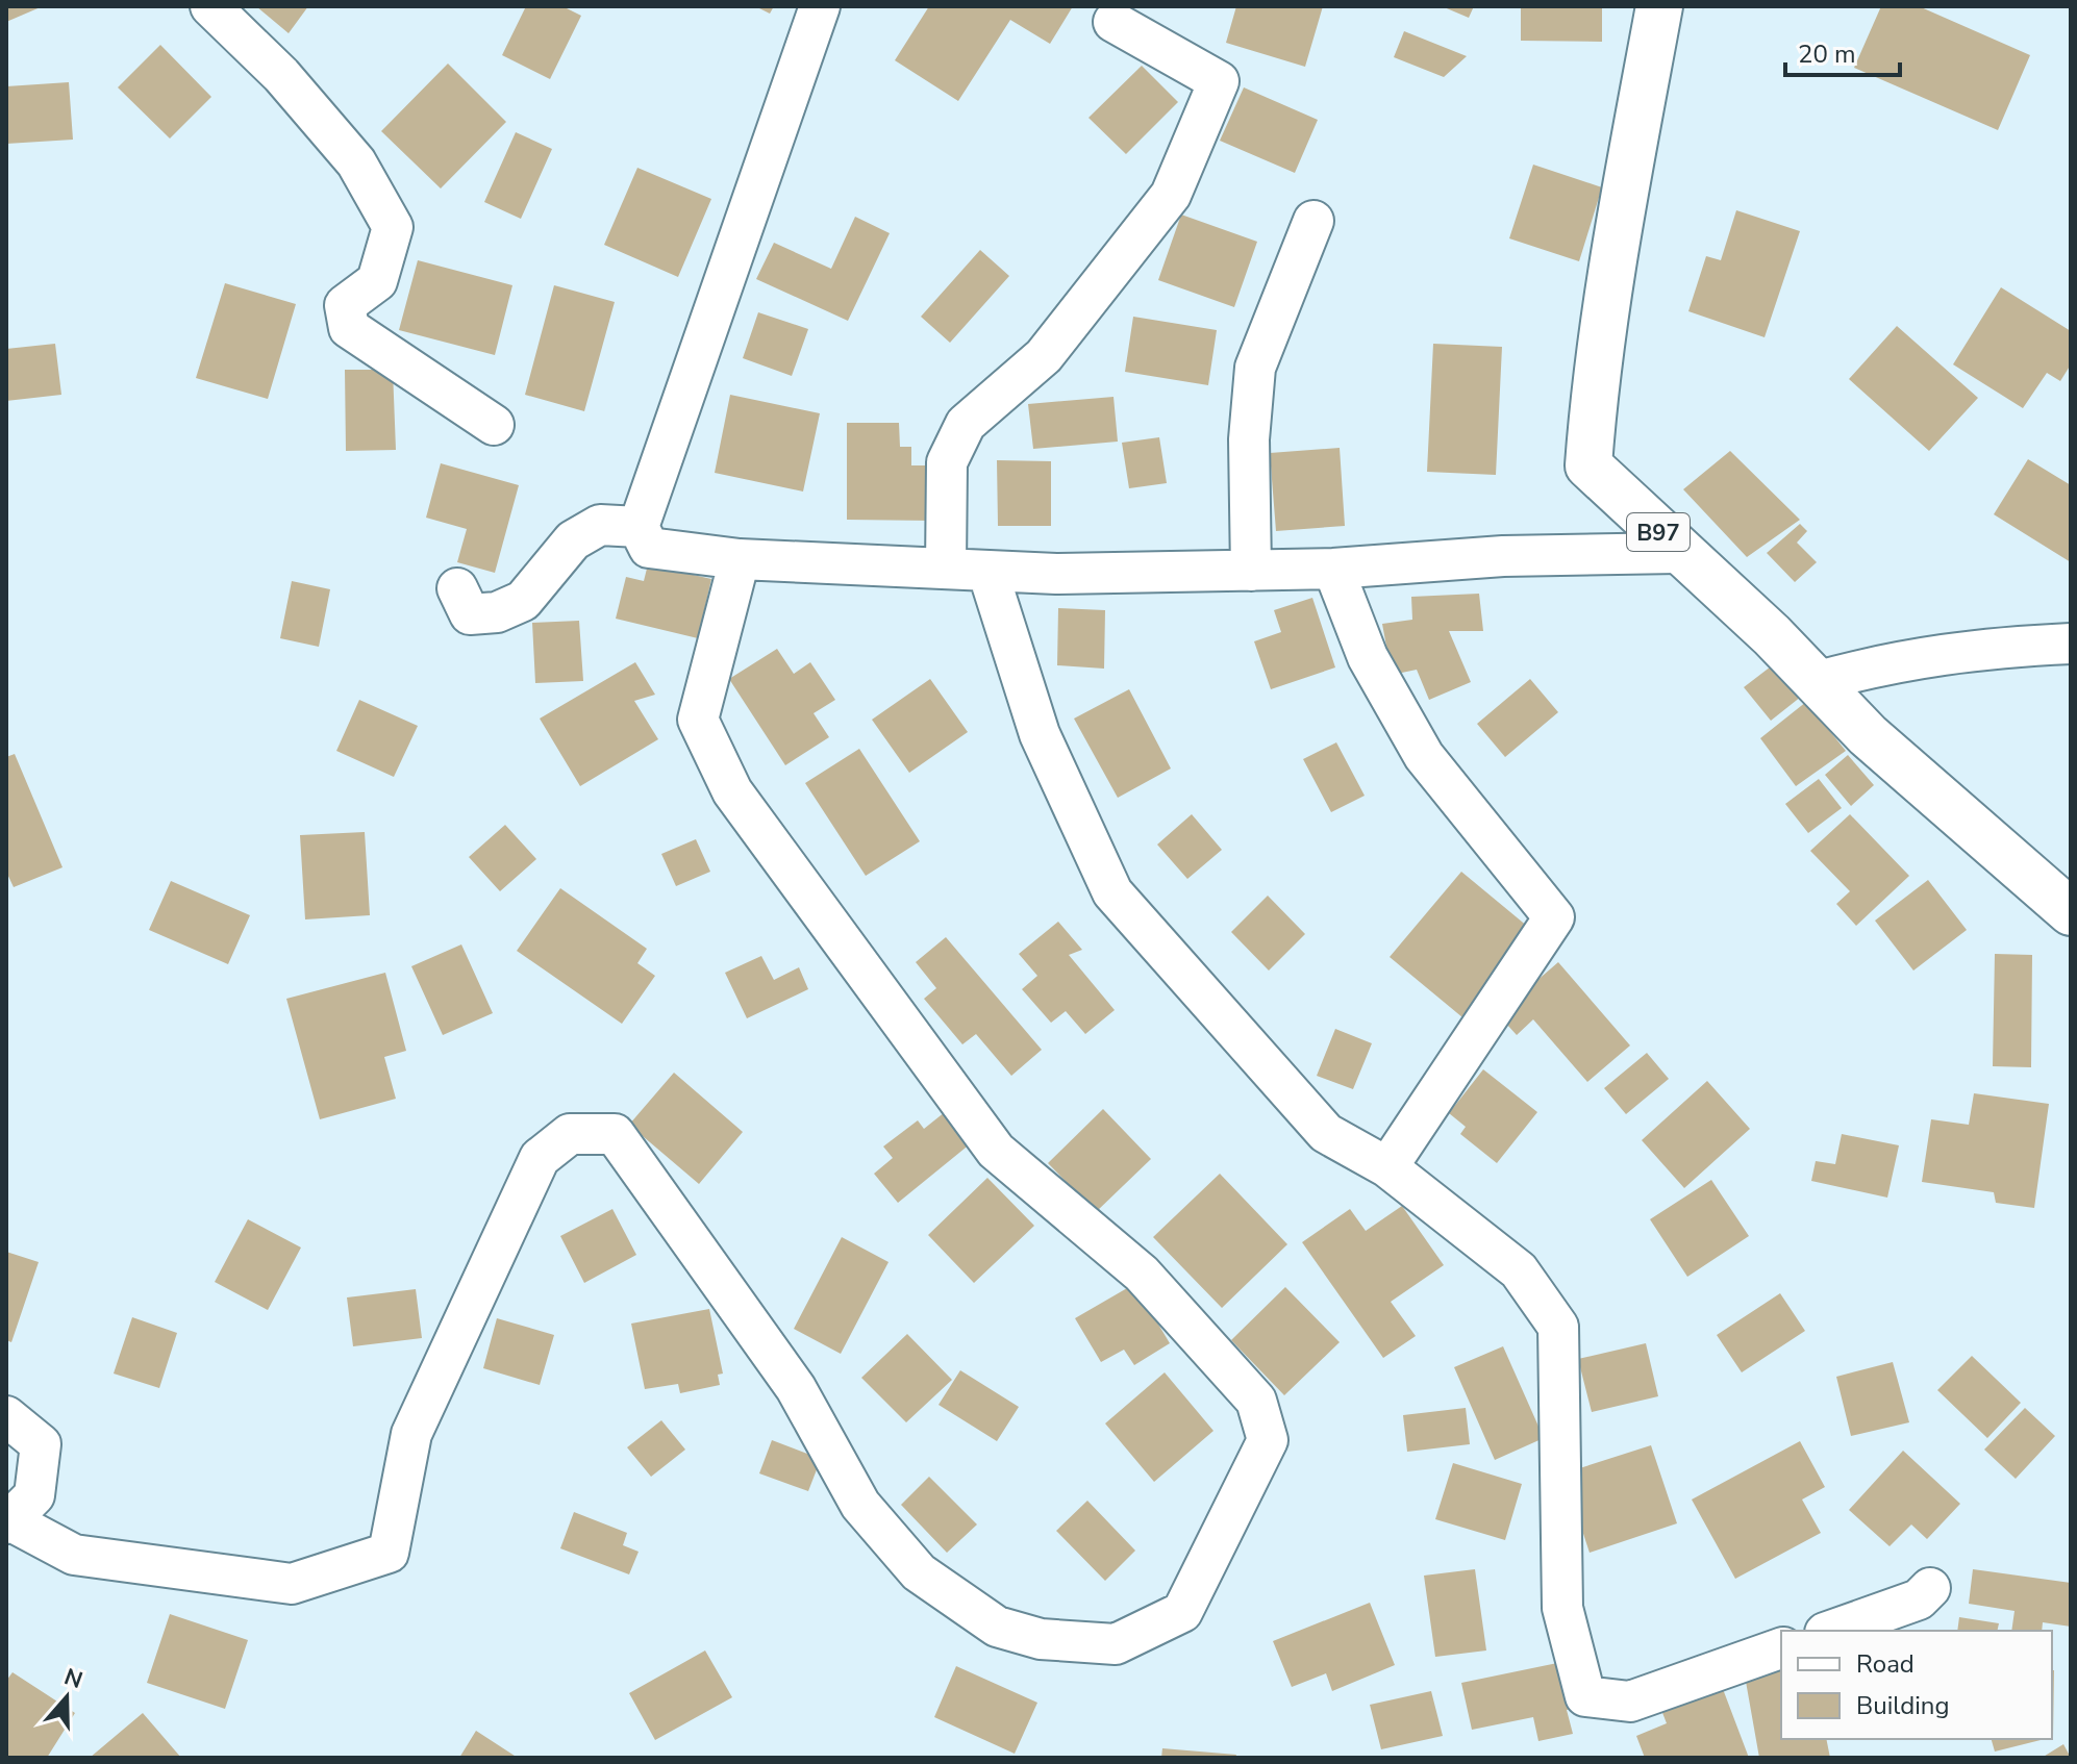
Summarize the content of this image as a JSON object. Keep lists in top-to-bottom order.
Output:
{
  "streets": {
    "main road": ["B97"]
  },
  "legend": ["Road", "Building"],
  "scale_bar": "20 m",
  "north": "top"
}
